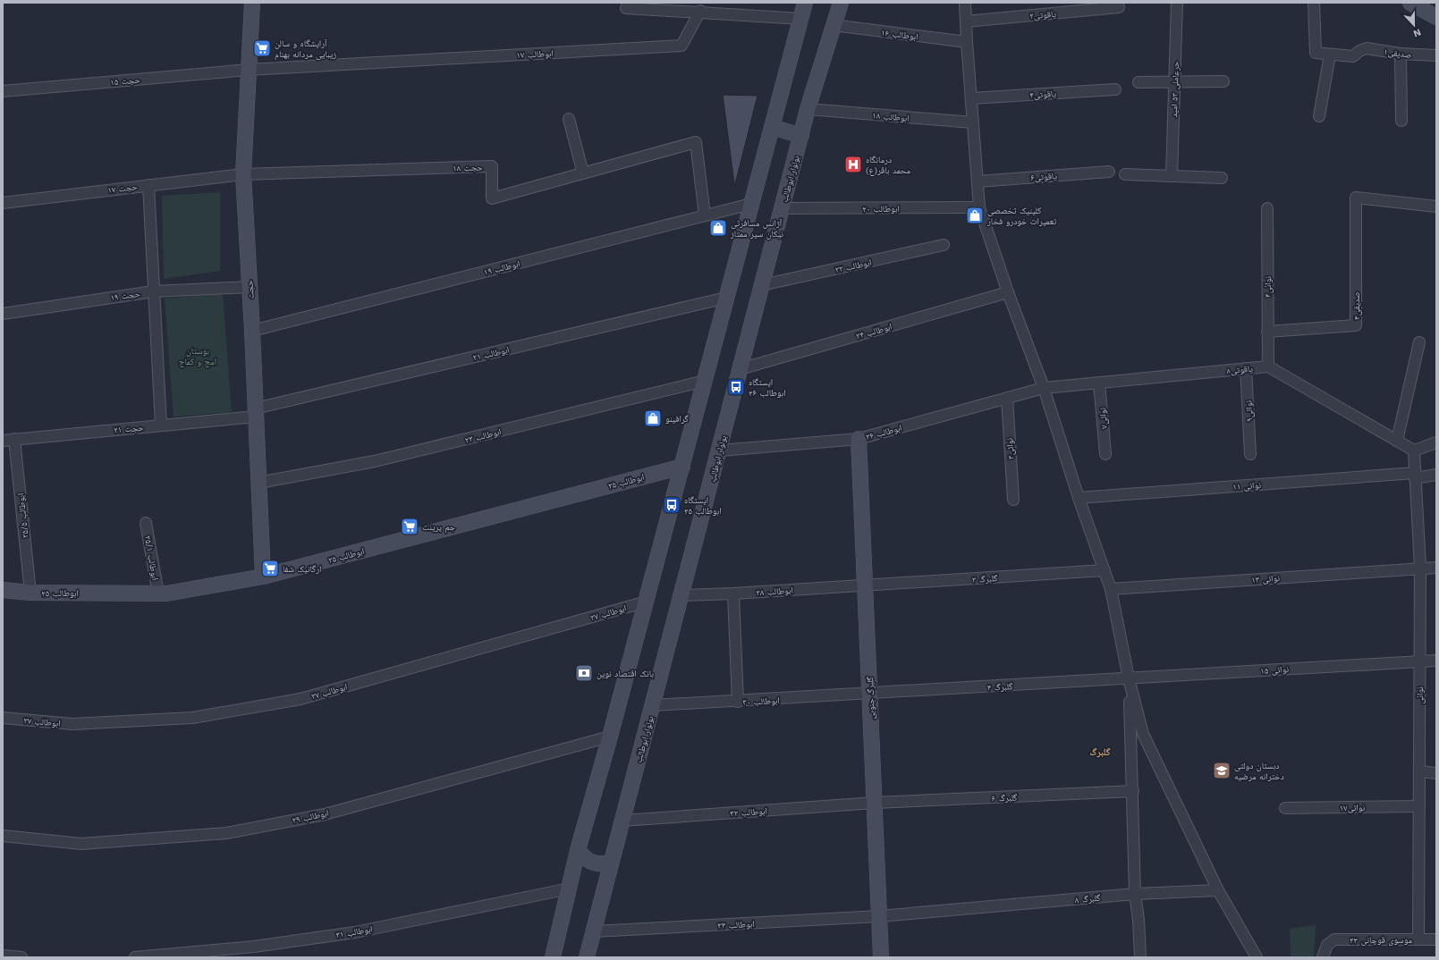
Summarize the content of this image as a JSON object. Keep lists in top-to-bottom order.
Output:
{
  "streets": {
    "main road": [
      "بولوار ابوطالب",
      "حجت",
      "ابوطالب ۲۵",
      "گلبرگ جنوبی"
    ],
    "street": [
      "یاقوتی۲",
      "ابوطالب ۱۶",
      "صدیقی۱",
      "ابوطالب ۱۷",
      "حجت ۱۵",
      "حرعاملی ۵۳ امید",
      "یاقوتی۴",
      "ابوطالب ۱۸",
      "حجت ۱۸",
      "یاقوتی۶",
      "حجت ۱۷",
      "ابوطالب ۲۰",
      "ابوطالب ۲۲",
      "ابوطالب ۱۹",
      "نوائی۴",
      "حجت ۱۹",
      "صدیقی۳",
      "ابوطالب ۲۴",
      "ابوطالب ۲۱",
      "یاقوتی۸",
      "نوائی۹",
      "نوائی۷",
      "حجت ۲۱",
      "ابوطالب ۲۶",
      "ابوطالب ۲۳",
      "نوائی۳",
      "نوائی ۱۱",
      "ابوطالب ۲۵/۵",
      "ابوطالب ۲۵/۱",
      "گلبرگ ۲",
      "نوائی ۱۳",
      "ابوطالب ۲۸",
      "ابوطالب ۲۷",
      "نوائی ۱۵",
      "گلبرگ ۴",
      "نوائی",
      "ابوطالب ۳۰",
      "گلبرگ ۶",
      "نوائی۱۷",
      "ابوطالب ۳۲",
      "ابوطالب ۲۹",
      "گلبرگ ۸",
      "ابوطالب ۳۴",
      "ابوطالب ۳۱",
      "موسوی قوچانی ۲۳"
    ]
  },
  "crossings": [
    ["ابوطالب ۱۶", "بولوار ابوطالب"],
    ["ابوطالب ۱۷", "حجت ۱۵"],
    ["ابوطالب ۱۷", "حجت"],
    ["حجت ۱۵", "حجت"],
    ["ابوطالب ۱۸", "بولوار ابوطالب"],
    ["حجت ۱۸", "حجت ۱۷"],
    ["حجت ۱۸", "ابوطالب ۱۹"],
    ["حجت ۱۸", "حجت"],
    ["بولوار ابوطالب", "ابوطالب ۲۰"],
    ["بولوار ابوطالب", "ابوطالب ۲۲"],
    ["بولوار ابوطالب", "ابوطالب ۲۴"],
    ["بولوار ابوطالب", "ابوطالب ۲۶"],
    ["بولوار ابوطالب", "ابوطالب ۲۸"],
    ["بولوار ابوطالب", "ابوطالب ۳۰"],
    ["بولوار ابوطالب", "ابوطالب ۳۲"],
    ["بولوار ابوطالب", "ابوطالب ۳۴"],
    ["حجت ۱۷", "حجت"],
    ["ابوطالب ۱۹", "حجت"],
    ["نوائی۴", "صدیقی۳"],
    ["نوائی۴", "یاقوتی۸"],
    ["حجت", "حجت ۱۹"],
    ["حجت", "ابوطالب ۲۱"],
    ["حجت", "حجت ۲۱"],
    ["حجت", "ابوطالب ۲۳"],
    ["حجت", "ابوطالب ۲۵"],
    ["ابوطالب ۲۱", "حجت ۲۱"],
    ["یاقوتی۸", "نوائی۹"],
    ["یاقوتی۸", "نوائی۷"],
    ["یاقوتی۸", "ابوطالب ۲۶"],
    ["حجت ۲۱", "ابوطالب ۲۵/۵"],
    ["ابوطالب ۲۶", "نوائی۳"],
    ["ابوطالب ۲۶", "گلبرگ جنوبی"],
    ["ابوطالب ۲۵", "ابوطالب ۲۵/۵"],
    ["ابوطالب ۲۵", "ابوطالب ۲۵/۱"],
    ["نوائی ۱۱", "نوائی"],
    ["گلبرگ ۲", "ابوطالب ۲۸"],
    ["گلبرگ ۲", "گلبرگ جنوبی"],
    ["نوائی ۱۳", "نوائی"],
    ["ابوطالب ۲۸", "گلبرگ جنوبی"],
    ["نوائی ۱۵", "گلبرگ ۴"],
    ["نوائی ۱۵", "نوائی"],
    ["گلبرگ ۴", "گلبرگ جنوبی"],
    ["گلبرگ ۴", "ابوطالب ۳۰"],
    ["نوائی", "نوائی۱۷"],
    ["نوائی", "موسوی قوچانی ۲۳"],
    ["گلبرگ جنوبی", "ابوطالب ۳۰"],
    ["گلبرگ جنوبی", "گلبرگ ۶"],
    ["گلبرگ جنوبی", "ابوطالب ۳۲"],
    ["گلبرگ جنوبی", "گلبرگ ۸"],
    ["گلبرگ جنوبی", "ابوطالب ۳۴"],
    ["گلبرگ ۶", "ابوطالب ۳۲"],
    ["گلبرگ ۸", "ابوطالب ۳۴"]
  ],
  "districts": ["گلبرگ"],
  "parks": ["بوستان امج و کماج"],
  "places": {
    "supermarket": ["آرایشگاه و سالن زیبایی مردانه بهنام", "جم پرینت", "ارگانیک شفا"],
    "hospital": ["درمانگاه محمد باقر(ع)"],
    "shop": ["کلینیک تخصصی تعمیرات خودرو فخار", "آژانس مسافرتی نیکان سیر ممتاز", "گرافینو"],
    "bus stop": ["ایستگاه ابوطالب ۲۶", "ایستگاه ابوطالب ۲۵"],
    "bank": ["بانک اقتصاد نوین"],
    "school or university": ["دبستان دولتی دخترانه مرضیه"]
  },
  "north": "bottom"
}
